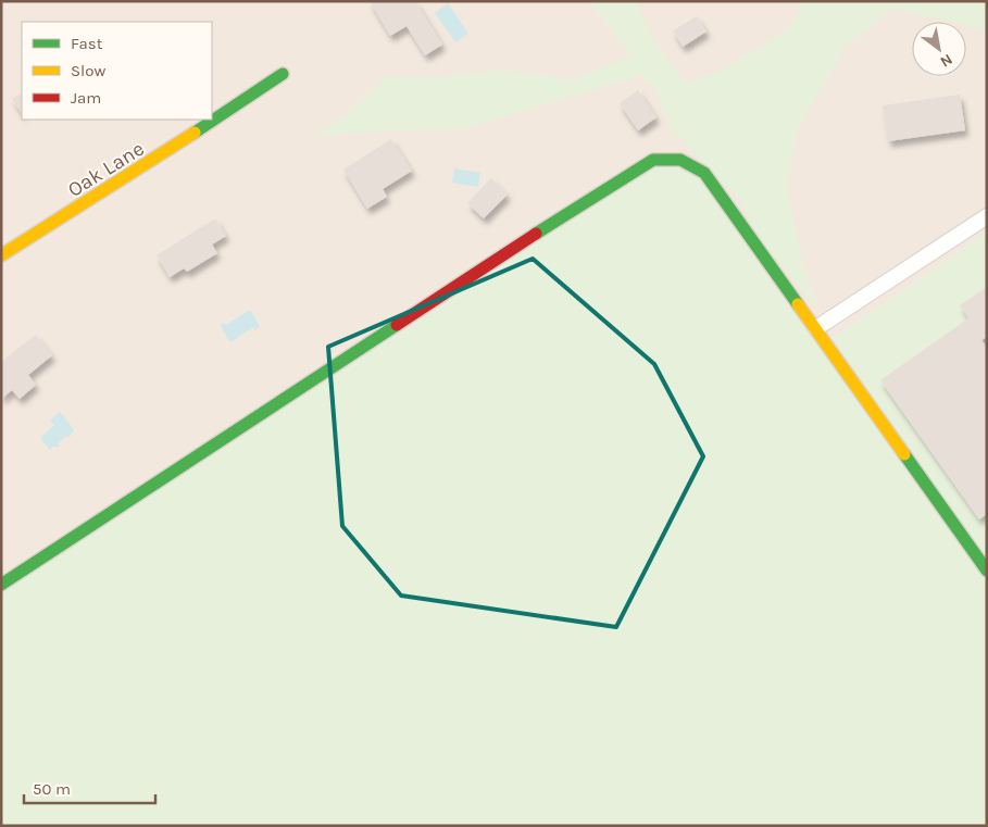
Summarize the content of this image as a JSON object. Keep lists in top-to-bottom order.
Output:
{
  "streets": {
    "street": ["Oak Lane"]
  },
  "legend": ["Fast", "Slow", "Jam"],
  "scale_bar": "50 m",
  "north": "bottom right"
}
